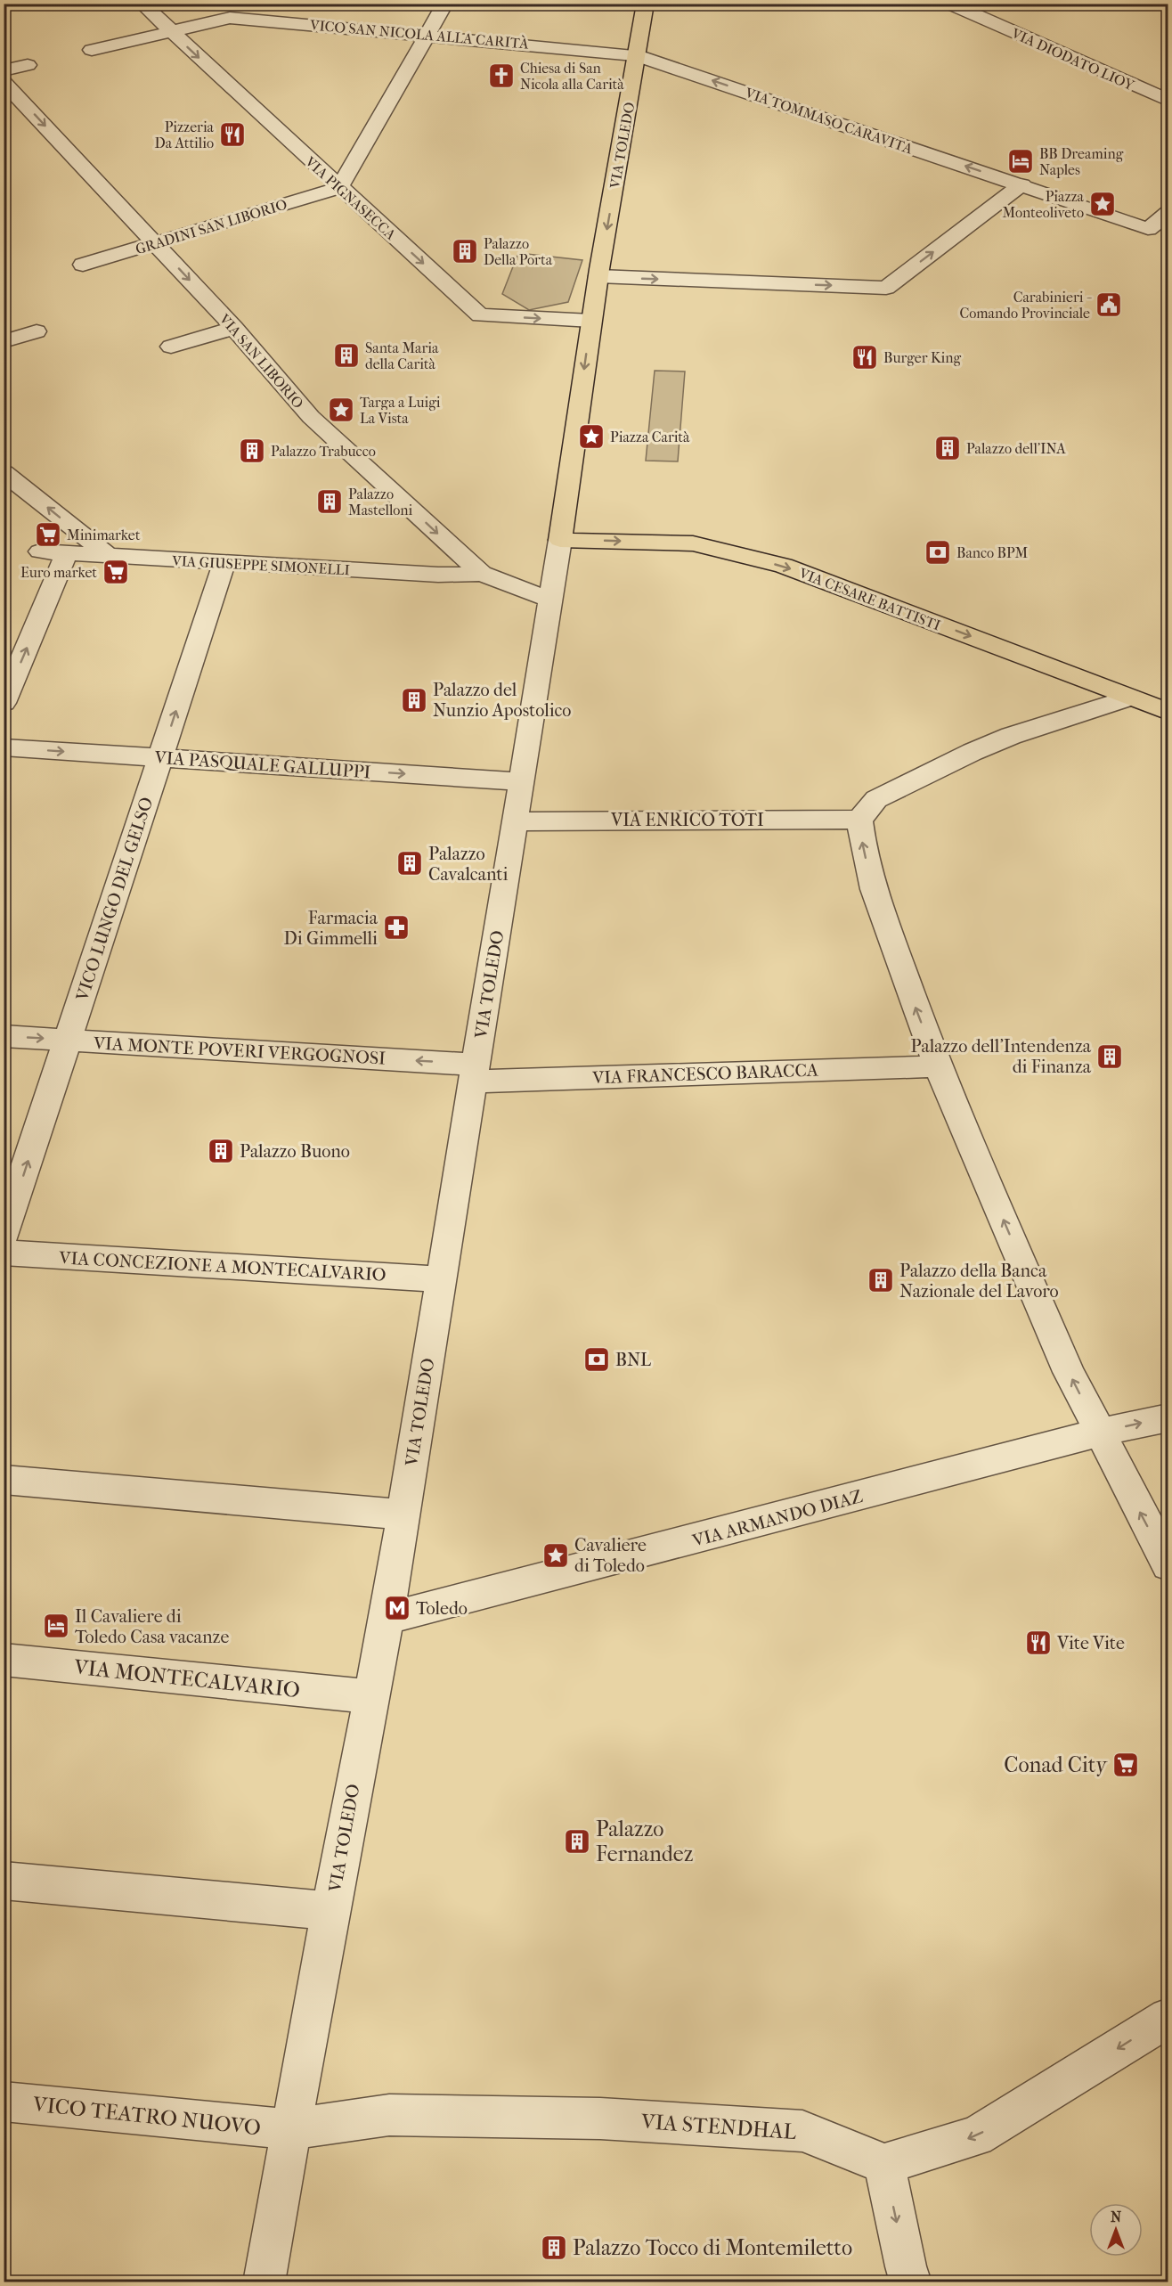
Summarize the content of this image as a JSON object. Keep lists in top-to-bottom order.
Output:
{
  "streets": {
    "main road": ["VIA TOLEDO", "VIA CESARE BATTISTI"],
    "street": [
      "VICO SAN NICOLA ALLA CARITÀ",
      "VIA DIODATO LIOY",
      "VIA TOMMASO CARAVITA",
      "VIA PIGNASECCA",
      "GRADINI SAN LIBORIO",
      "VIA SAN LIBORIO",
      "VIA GIUSEPPE SIMONELLI",
      "VIA PASQUALE GALLUPPI",
      "VIA ENRICO TOTI",
      "VICO LUNGO DEL GELSO",
      "VIA MONTE POVERI VERGOGNOSI",
      "VIA FRANCESCO BARACCA",
      "VIA CONCEZIONE A MONTECALVARIO",
      "VIA ARMANDO DIAZ",
      "VIA MONTECALVARIO",
      "VICO TEATRO NUOVO",
      "VIA STENDHAL"
    ]
  },
  "crossings": [
    ["VICO SAN NICOLA ALLA CARITÀ", "VIA TOMMASO CARAVITA"],
    ["VICO SAN NICOLA ALLA CARITÀ", "VIA TOLEDO"],
    ["VICO SAN NICOLA ALLA CARITÀ", "VIA PIGNASECCA"],
    ["VIA TOMMASO CARAVITA", "VIA TOLEDO"],
    ["VIA TOLEDO", "VIA SAN LIBORIO"],
    ["VIA TOLEDO", "VIA CESARE BATTISTI"],
    ["VIA TOLEDO", "VIA PASQUALE GALLUPPI"],
    ["VIA TOLEDO", "VIA ENRICO TOTI"],
    ["VIA TOLEDO", "VIA MONTE POVERI VERGOGNOSI"],
    ["VIA TOLEDO", "VIA FRANCESCO BARACCA"],
    ["VIA TOLEDO", "VIA CONCEZIONE A MONTECALVARIO"],
    ["VIA TOLEDO", "VIA ARMANDO DIAZ"],
    ["VIA TOLEDO", "VIA MONTECALVARIO"],
    ["VIA TOLEDO", "VICO TEATRO NUOVO"],
    ["VIA TOLEDO", "VIA STENDHAL"],
    ["VIA PIGNASECCA", "GRADINI SAN LIBORIO"],
    ["GRADINI SAN LIBORIO", "VIA SAN LIBORIO"],
    ["VIA SAN LIBORIO", "VIA GIUSEPPE SIMONELLI"],
    ["VIA GIUSEPPE SIMONELLI", "VICO LUNGO DEL GELSO"],
    ["VIA PASQUALE GALLUPPI", "VICO LUNGO DEL GELSO"],
    ["VICO LUNGO DEL GELSO", "VIA MONTE POVERI VERGOGNOSI"],
    ["VIA MONTE POVERI VERGOGNOSI", "VIA FRANCESCO BARACCA"],
    ["VICO TEATRO NUOVO", "VIA STENDHAL"]
  ],
  "one_way": [
    "VIA TOMMASO CARAVITA",
    "VIA PIGNASECCA",
    "VIA SAN LIBORIO",
    "VIA CESARE BATTISTI",
    "VIA PASQUALE GALLUPPI"
  ],
  "places": {
    "church": ["Chiesa di San Nicola alla Carità"],
    "restaurant": ["Pizzeria Da Attilio", "Burger King", "Vite Vite"],
    "hotel": ["BB Dreaming Naples", "Il Cavaliere di Toledo Casa vacanze"],
    "place": [
      "Piazza Monteoliveto",
      "Targa a Luigi La Vista",
      "Piazza Carità",
      "Cavaliere di Toledo"
    ],
    "building": [
      "Palazzo Della Porta",
      "Santa Maria della Carità",
      "Palazzo dell'INA",
      "Palazzo Trabucco",
      "Palazzo Mastelloni",
      "Palazzo del Nunzio Apostolico",
      "Palazzo Cavalcanti",
      "Palazzo dell'Intendenza di Finanza",
      "Palazzo Buono",
      "Palazzo della Banca Nazionale del Lavoro",
      "Palazzo Fernandez",
      "Palazzo Tocco di Montemiletto"
    ],
    "public building": ["Carabinieri - Comando Provinciale"],
    "supermarket": ["Minimarket", "Euro market", "Conad City"],
    "bank": ["Banco BPM", "BNL"],
    "pharmacy": ["Farmacia Di Gimmelli"],
    "metro station": ["Toledo"]
  },
  "north": "top"
}
